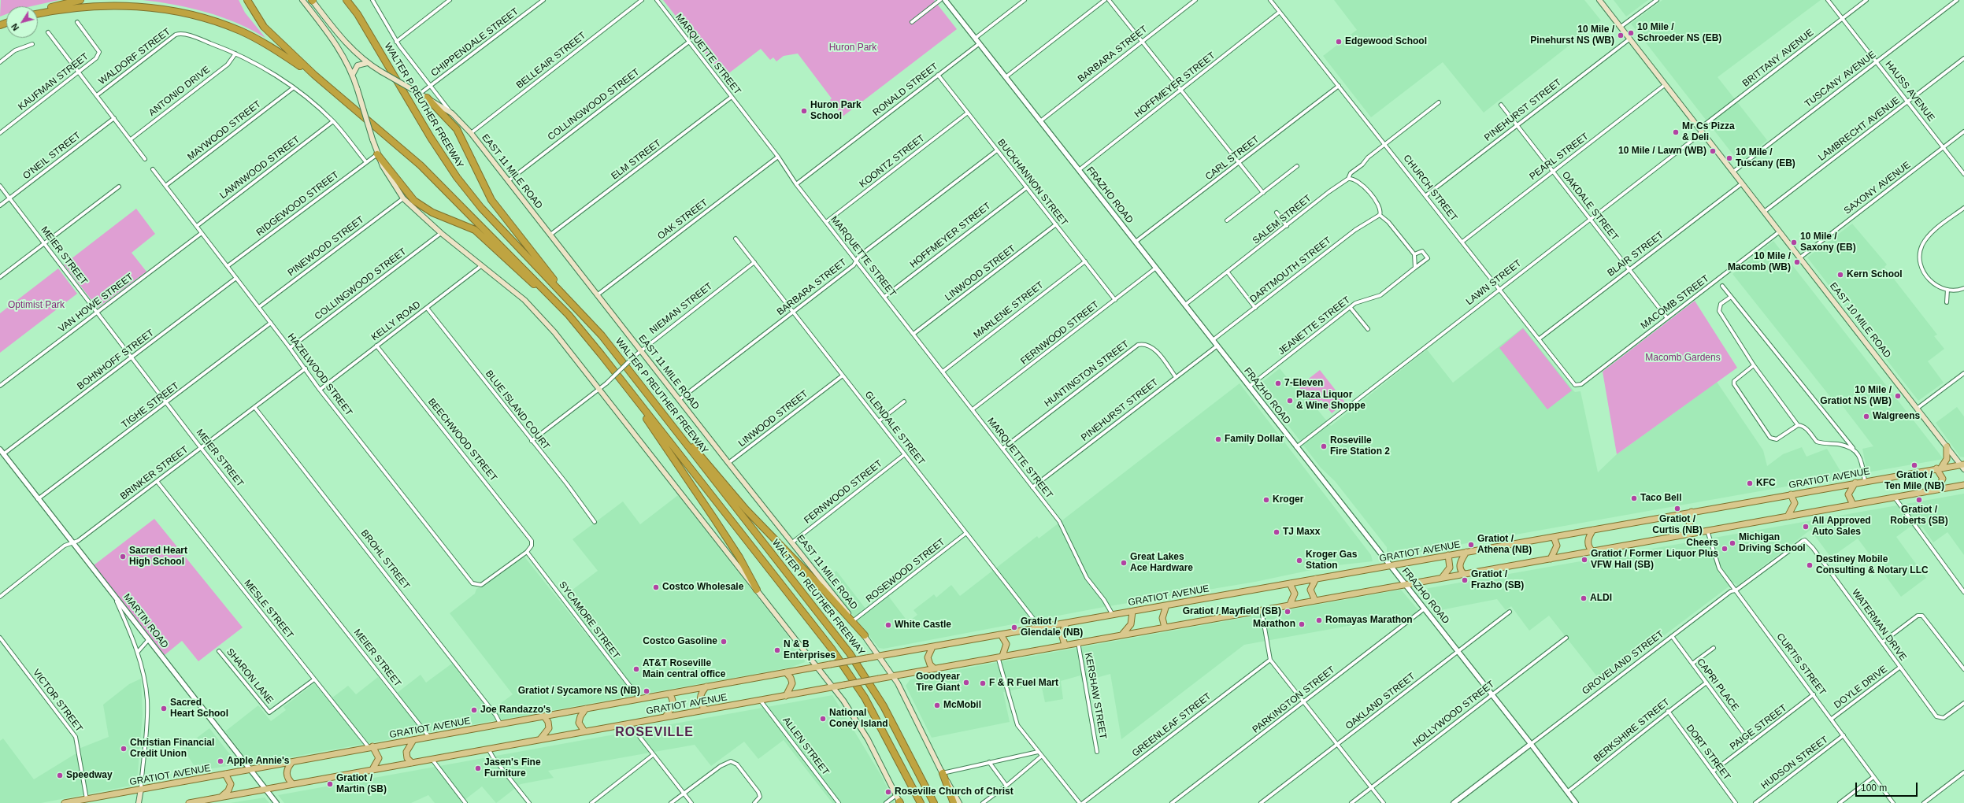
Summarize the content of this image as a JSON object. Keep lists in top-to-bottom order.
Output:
{
  "streets": {
    "highway": ["WALTER P REUTHER FREEWAY"],
    "main road": ["EAST 11 MILE ROAD", "EAST 10 MILE ROAD", "GRATIOT AVENUE"],
    "street": [
      "CHIPPENDALE STREET",
      "MARQUETTE STREET",
      "BARBARA STREET",
      "WALDORF STREET",
      "BRITTANY AVENUE",
      "BELLEAIR STREET",
      "TUSCANY AVENUE",
      "KAUFMAN STREET",
      "HOFFMEYER STREET",
      "RONALD STREET",
      "ANTONIO DRIVE",
      "HAUSS AVENUE",
      "COLLINGWOOD STREET",
      "PINEHURST STREET",
      "LAMBRECHT AVENUE",
      "MAYWOOD STREET",
      "O'NEIL STREET",
      "PEARL STREET",
      "CARL STREET",
      "ELM STREET",
      "KOONTZ STREET",
      "LAWNWOOD STREET",
      "BUCKHANNON STREET",
      "CHURCH STREET",
      "SAXONY AVENUE",
      "FRAZHO ROAD",
      "RIDGEWOOD STREET",
      "OAKDALE STREET",
      "OAK STREET",
      "SALEM STREET",
      "PINEWOOD STREET",
      "BLAIR STREET",
      "MEIER STREET",
      "DARTMOUTH STREET",
      "LINWOOD STREET",
      "LAWN STREET",
      "MACOMB STREET",
      "VAN HOWE STREET",
      "NIEMAN STREET",
      "MARLENE STREET",
      "KELLY ROAD",
      "JEANETTE STREET",
      "FERNWOOD STREET",
      "BOHNHOFF STREET",
      "HUNTINGTON STREET",
      "HAZELWOOD STREET",
      "TIGHE STREET",
      "BLUE ISLAND COURT",
      "GLENDALE STREET",
      "BEECHWOOD STREET",
      "BRINKER STREET",
      "BROHL STREET",
      "ROSEWOOD STREET",
      "MESLE STREET",
      "SYCAMORE STREET",
      "MARTIN ROAD",
      "WATERMAN DRIVE",
      "GROVELAND STREET",
      "CURTIS STREET",
      "SHARON LANE",
      "CAPRI PLACE",
      "DOYLE DRIVE",
      "KERSHAW STREET",
      "PARKINGTON STREET",
      "VICTOR STREET",
      "OAKLAND STREET",
      "HOLLYWOOD STREET",
      "GREENLEAF STREET",
      "PAIGE STREET",
      "BERKSHIRE STREET",
      "ALLEN STREET",
      "DORT STREET",
      "HUDSON STREET"
    ]
  },
  "crossings": [
    ["CHIPPENDALE STREET", "EAST 11 MILE ROAD"],
    ["MARQUETTE STREET", "BARBARA STREET"],
    ["MARQUETTE STREET", "HOFFMEYER STREET"],
    ["MARQUETTE STREET", "RONALD STREET"],
    ["MARQUETTE STREET", "COLLINGWOOD STREET"],
    ["MARQUETTE STREET", "PINEHURST STREET"],
    ["MARQUETTE STREET", "ELM STREET"],
    ["MARQUETTE STREET", "KOONTZ STREET"],
    ["MARQUETTE STREET", "OAK STREET"],
    ["MARQUETTE STREET", "LINWOOD STREET"],
    ["MARQUETTE STREET", "MARLENE STREET"],
    ["MARQUETTE STREET", "FERNWOOD STREET"],
    ["MARQUETTE STREET", "HUNTINGTON STREET"],
    ["MARQUETTE STREET", "GRATIOT AVENUE"],
    ["BARBARA STREET", "EAST 11 MILE ROAD"],
    ["BARBARA STREET", "BUCKHANNON STREET"],
    ["BARBARA STREET", "FRAZHO ROAD"],
    ["BARBARA STREET", "GLENDALE STREET"],
    ["WALDORF STREET", "ANTONIO DRIVE"],
    ["WALDORF STREET", "MAYWOOD STREET"],
    ["WALDORF STREET", "LAWNWOOD STREET"],
    ["WALDORF STREET", "RIDGEWOOD STREET"],
    ["BRITTANY AVENUE", "HAUSS AVENUE"],
    ["BRITTANY AVENUE", "LAWN STREET"],
    ["BELLEAIR STREET", "EAST 11 MILE ROAD"],
    ["TUSCANY AVENUE", "HAUSS AVENUE"],
    ["TUSCANY AVENUE", "EAST 10 MILE ROAD"],
    ["HOFFMEYER STREET", "BUCKHANNON STREET"],
    ["HOFFMEYER STREET", "CHURCH STREET"],
    ["HOFFMEYER STREET", "FRAZHO ROAD"],
    ["RONALD STREET", "BUCKHANNON STREET"],
    ["RONALD STREET", "FRAZHO ROAD"],
    ["HAUSS AVENUE", "LAMBRECHT AVENUE"],
    ["HAUSS AVENUE", "SAXONY AVENUE"],
    ["COLLINGWOOD STREET", "EAST 11 MILE ROAD"],
    ["COLLINGWOOD STREET", "HAZELWOOD STREET"],
    ["PINEHURST STREET", "CHURCH STREET"],
    ["PINEHURST STREET", "FRAZHO ROAD"],
    ["PINEHURST STREET", "OAKDALE STREET"],
    ["PINEHURST STREET", "HUNTINGTON STREET"],
    ["LAMBRECHT AVENUE", "EAST 10 MILE ROAD"],
    ["MAYWOOD STREET", "HAZELWOOD STREET"],
    ["O'NEIL STREET", "MEIER STREET"],
    ["PEARL STREET", "CHURCH STREET"],
    ["PEARL STREET", "OAKDALE STREET"],
    ["CARL STREET", "CHURCH STREET"],
    ["CARL STREET", "FRAZHO ROAD"],
    ["ELM STREET", "EAST 11 MILE ROAD"],
    ["KOONTZ STREET", "BUCKHANNON STREET"],
    ["LAWNWOOD STREET", "HAZELWOOD STREET"],
    ["EAST 11 MILE ROAD", "OAK STREET"],
    ["EAST 11 MILE ROAD", "LINWOOD STREET"],
    ["EAST 11 MILE ROAD", "NIEMAN STREET"],
    ["EAST 11 MILE ROAD", "FERNWOOD STREET"],
    ["EAST 11 MILE ROAD", "GRATIOT AVENUE"],
    ["EAST 11 MILE ROAD", "ROSEWOOD STREET"],
    ["BUCKHANNON STREET", "LINWOOD STREET"],
    ["BUCKHANNON STREET", "MARLENE STREET"],
    ["BUCKHANNON STREET", "FERNWOOD STREET"],
    ["CHURCH STREET", "SALEM STREET"],
    ["CHURCH STREET", "BLAIR STREET"],
    ["CHURCH STREET", "LAWN STREET"],
    ["CHURCH STREET", "MACOMB STREET"],
    ["SAXONY AVENUE", "EAST 10 MILE ROAD"],
    ["FRAZHO ROAD", "SALEM STREET"],
    ["FRAZHO ROAD", "DARTMOUTH STREET"],
    ["FRAZHO ROAD", "LAWN STREET"],
    ["FRAZHO ROAD", "JEANETTE STREET"],
    ["FRAZHO ROAD", "FERNWOOD STREET"],
    ["FRAZHO ROAD", "GRATIOT AVENUE"],
    ["FRAZHO ROAD", "GROVELAND STREET"],
    ["FRAZHO ROAD", "PARKINGTON STREET"],
    ["FRAZHO ROAD", "OAKLAND STREET"],
    ["FRAZHO ROAD", "HOLLYWOOD STREET"],
    ["FRAZHO ROAD", "BERKSHIRE STREET"],
    ["RIDGEWOOD STREET", "HAZELWOOD STREET"],
    ["OAKDALE STREET", "BLAIR STREET"],
    ["OAKDALE STREET", "LAWN STREET"],
    ["OAKDALE STREET", "MACOMB STREET"],
    ["PINEWOOD STREET", "HAZELWOOD STREET"],
    ["BLAIR STREET", "EAST 10 MILE ROAD"],
    ["MEIER STREET", "VAN HOWE STREET"],
    ["MEIER STREET", "BOHNHOFF STREET"],
    ["MEIER STREET", "TIGHE STREET"],
    ["MEIER STREET", "BRINKER STREET"],
    ["MEIER STREET", "GRATIOT AVENUE"],
    ["LINWOOD STREET", "GLENDALE STREET"],
    ["MACOMB STREET", "EAST 10 MILE ROAD"],
    ["VAN HOWE STREET", "HAZELWOOD STREET"],
    ["NIEMAN STREET", "BLUE ISLAND COURT"],
    ["NIEMAN STREET", "GLENDALE STREET"],
    ["EAST 10 MILE ROAD", "GRATIOT AVENUE"],
    ["KELLY ROAD", "HAZELWOOD STREET"],
    ["KELLY ROAD", "BLUE ISLAND COURT"],
    ["KELLY ROAD", "BEECHWOOD STREET"],
    ["FERNWOOD STREET", "GLENDALE STREET"],
    ["BOHNHOFF STREET", "HAZELWOOD STREET"],
    ["BOHNHOFF STREET", "MARTIN ROAD"],
    ["HAZELWOOD STREET", "TIGHE STREET"],
    ["HAZELWOOD STREET", "BEECHWOOD STREET"],
    ["HAZELWOOD STREET", "BRINKER STREET"],
    ["HAZELWOOD STREET", "SYCAMORE STREET"],
    ["TIGHE STREET", "MARTIN ROAD"],
    ["GLENDALE STREET", "GRATIOT AVENUE"],
    ["GLENDALE STREET", "ROSEWOOD STREET"],
    ["BEECHWOOD STREET", "SYCAMORE STREET"],
    ["BRINKER STREET", "BROHL STREET"],
    ["BRINKER STREET", "MESLE STREET"],
    ["BRINKER STREET", "MARTIN ROAD"],
    ["GRATIOT AVENUE", "BROHL STREET"],
    ["GRATIOT AVENUE", "MESLE STREET"],
    ["GRATIOT AVENUE", "SYCAMORE STREET"],
    ["GRATIOT AVENUE", "MARTIN ROAD"],
    ["GRATIOT AVENUE", "VICTOR STREET"],
    ["GRATIOT AVENUE", "ALLEN STREET"],
    ["MESLE STREET", "SHARON LANE"],
    ["WATERMAN DRIVE", "GROVELAND STREET"],
    ["WATERMAN DRIVE", "DOYLE DRIVE"],
    ["GROVELAND STREET", "CURTIS STREET"],
    ["GROVELAND STREET", "CAPRI PLACE"],
    ["CURTIS STREET", "DOYLE DRIVE"],
    ["CURTIS STREET", "PAIGE STREET"],
    ["CURTIS STREET", "HUDSON STREET"],
    ["CAPRI PLACE", "PAIGE STREET"],
    ["CAPRI PLACE", "BERKSHIRE STREET"],
    ["PAIGE STREET", "DORT STREET"],
    ["BERKSHIRE STREET", "DORT STREET"]
  ],
  "districts": ["ROSEVILLE"],
  "parks": ["Huron Park", "Optimist Park", "Macomb Gardens"],
  "places": [
    "10 Mile / Schroeder NS (EB)",
    "10 Mile / Pinehurst NS (WB)",
    "Edgewood School",
    "Huron Park School",
    "Mr Cs Pizza & Deli",
    "10 Mile / Lawn (WB)",
    "10 Mile / Tuscany (EB)",
    "10 Mile / Saxony (EB)",
    "10 Mile / Macomb (WB)",
    "Kern School",
    "7-Eleven",
    "10 Mile / Gratiot NS (WB)",
    "Plaza Liquor & Wine Shoppe",
    "Walgreens",
    "Family Dollar",
    "Roseville Fire Station 2",
    "Gratiot / Ten Mile (NB)",
    "KFC",
    "Taco Bell",
    "Kroger",
    "Gratiot / Roberts (SB)",
    "Gratiot / Curtis (NB)",
    "All Approved Auto Sales",
    "TJ Maxx",
    "Michigan Driving School",
    "Gratiot / Athena (NB)",
    "Cheers Liquor Plus",
    "Sacred Heart High School",
    "Gratiot / Former VFW Hall (SB)",
    "Kroger Gas Station",
    "Great Lakes Ace Hardware",
    "Destiney Mobile Consulting & Notary LLC",
    "Gratiot / Frazho (SB)",
    "Costco Wholesale",
    "ALDI",
    "Gratiot / Mayfield (SB)",
    "Romayas Marathon",
    "Marathon",
    "White Castle",
    "Gratiot / Glendale (NB)",
    "Costco Gasoline",
    "N & B Enterprises",
    "AT&T Roseville Main central office",
    "Goodyear Tire Giant",
    "F & R Fuel Mart",
    "Gratiot / Sycamore NS (NB)",
    "McMobil",
    "Sacred Heart School",
    "Joe Randazzo's",
    "National Coney Island",
    "Christian Financial Credit Union",
    "Apple Annie's",
    "Jasen's Fine Furniture",
    "Speedway",
    "Gratiot / Martin (SB)",
    "Roseville Church of Christ"
  ],
  "scale_bar": "100 m",
  "north": "bottom left"
}
